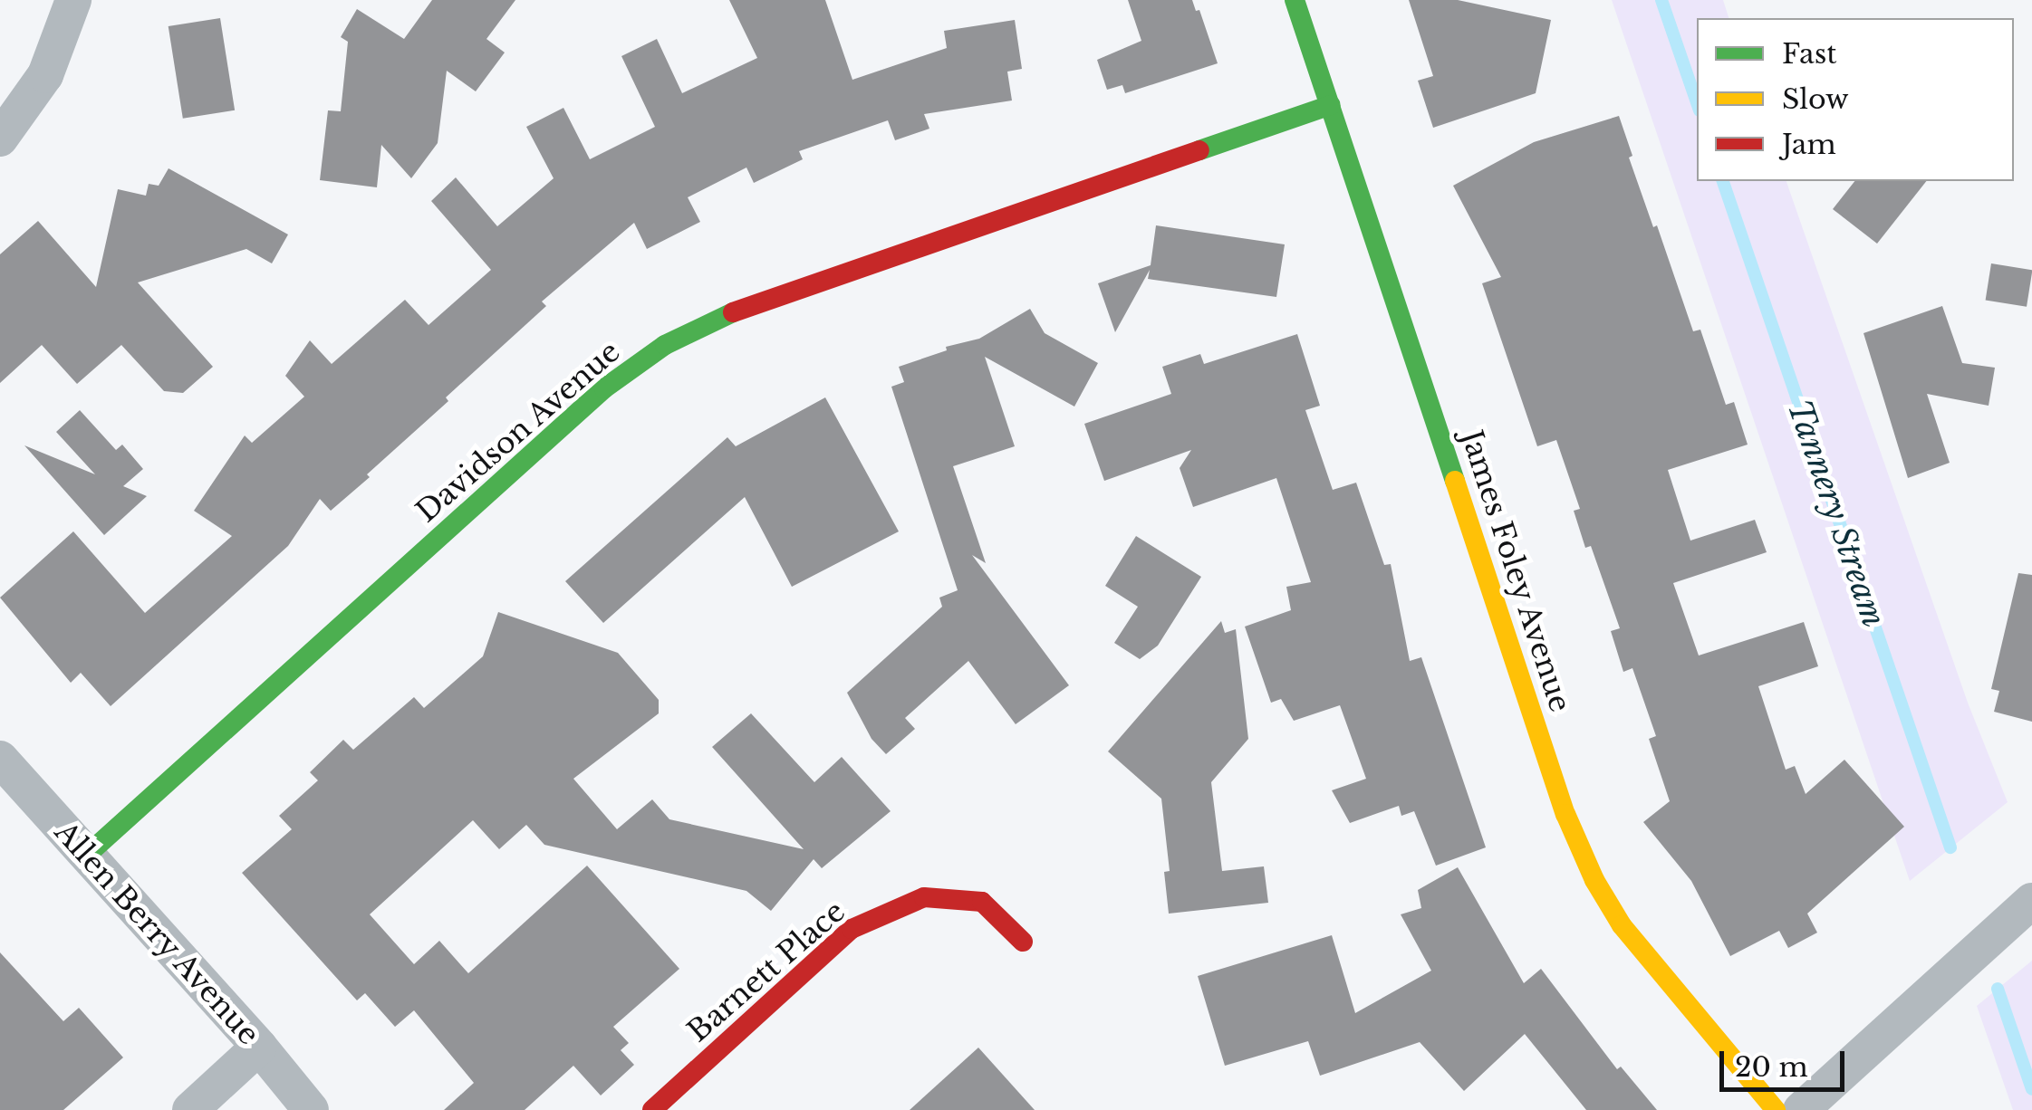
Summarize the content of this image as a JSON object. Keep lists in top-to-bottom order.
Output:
{
  "streets": {
    "street": [
      "Davidson Avenue",
      "James Foley Avenue",
      "Allen Berry Avenue",
      "Barnett Place"
    ]
  },
  "crossings": [
    ["Davidson Avenue", "James Foley Avenue"],
    ["Davidson Avenue", "Allen Berry Avenue"]
  ],
  "water": ["Tannery Stream"],
  "legend": ["Fast", "Slow", "Jam"],
  "scale_bar": "20 m"
}
